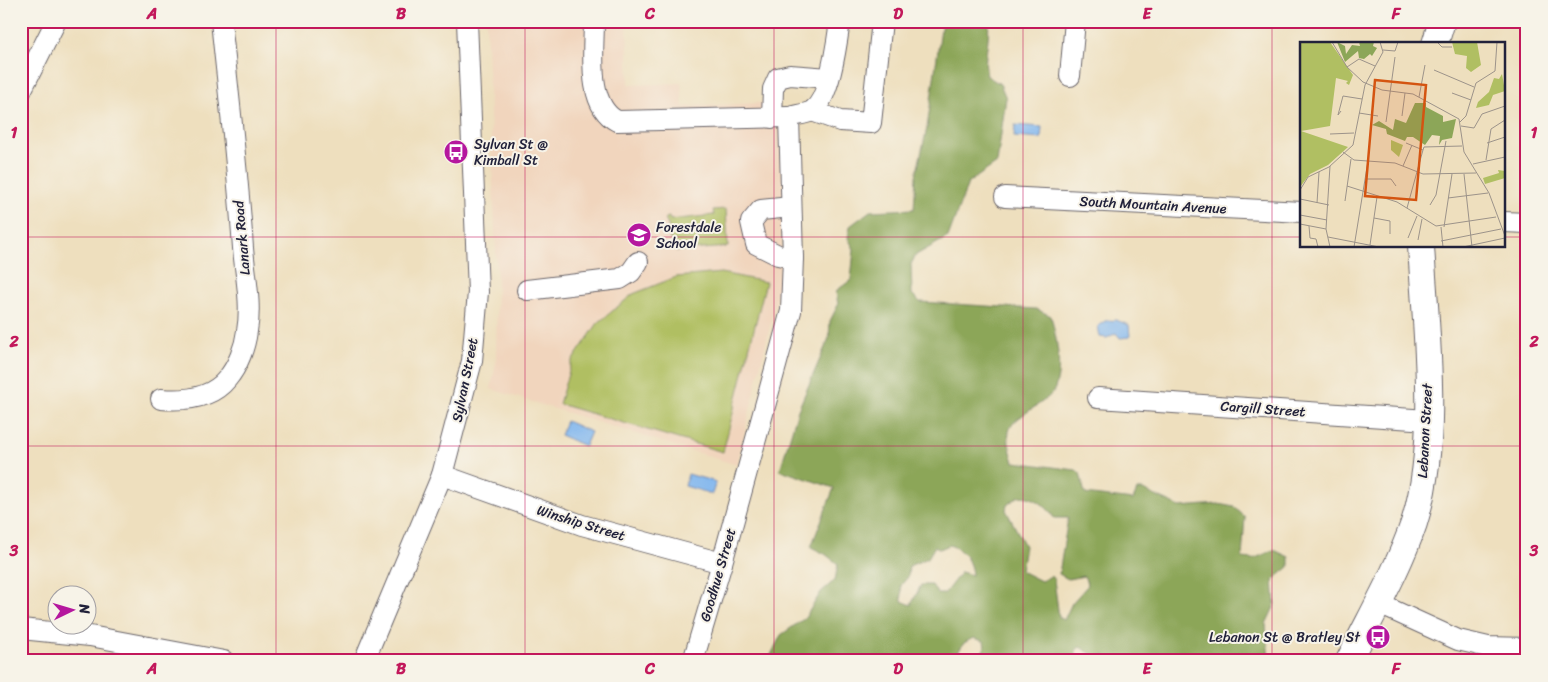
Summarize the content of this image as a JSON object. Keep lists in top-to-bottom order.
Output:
{
  "streets": {
    "main road": ["Lebanon Street"],
    "street": [
      "South Mountain Avenue",
      "Lanark Road",
      "Sylvan Street",
      "Cargill Street",
      "Winship Street",
      "Goodhue Street"
    ]
  },
  "crossings": [
    ["Sylvan Street", "Winship Street"],
    ["Cargill Street", "Lebanon Street"],
    ["Winship Street", "Goodhue Street"]
  ],
  "places": {
    "bus stop": ["Sylvan St @ Kimball St", "Lebanon St @ Bratley St"],
    "school or university": ["Forestdale School"]
  },
  "north": "right",
  "grid": {
    "columns": [
      "A",
      "B",
      "C",
      "D",
      "E",
      "F"
    ],
    "rows": ["1", "2", "3"]
  }
}
